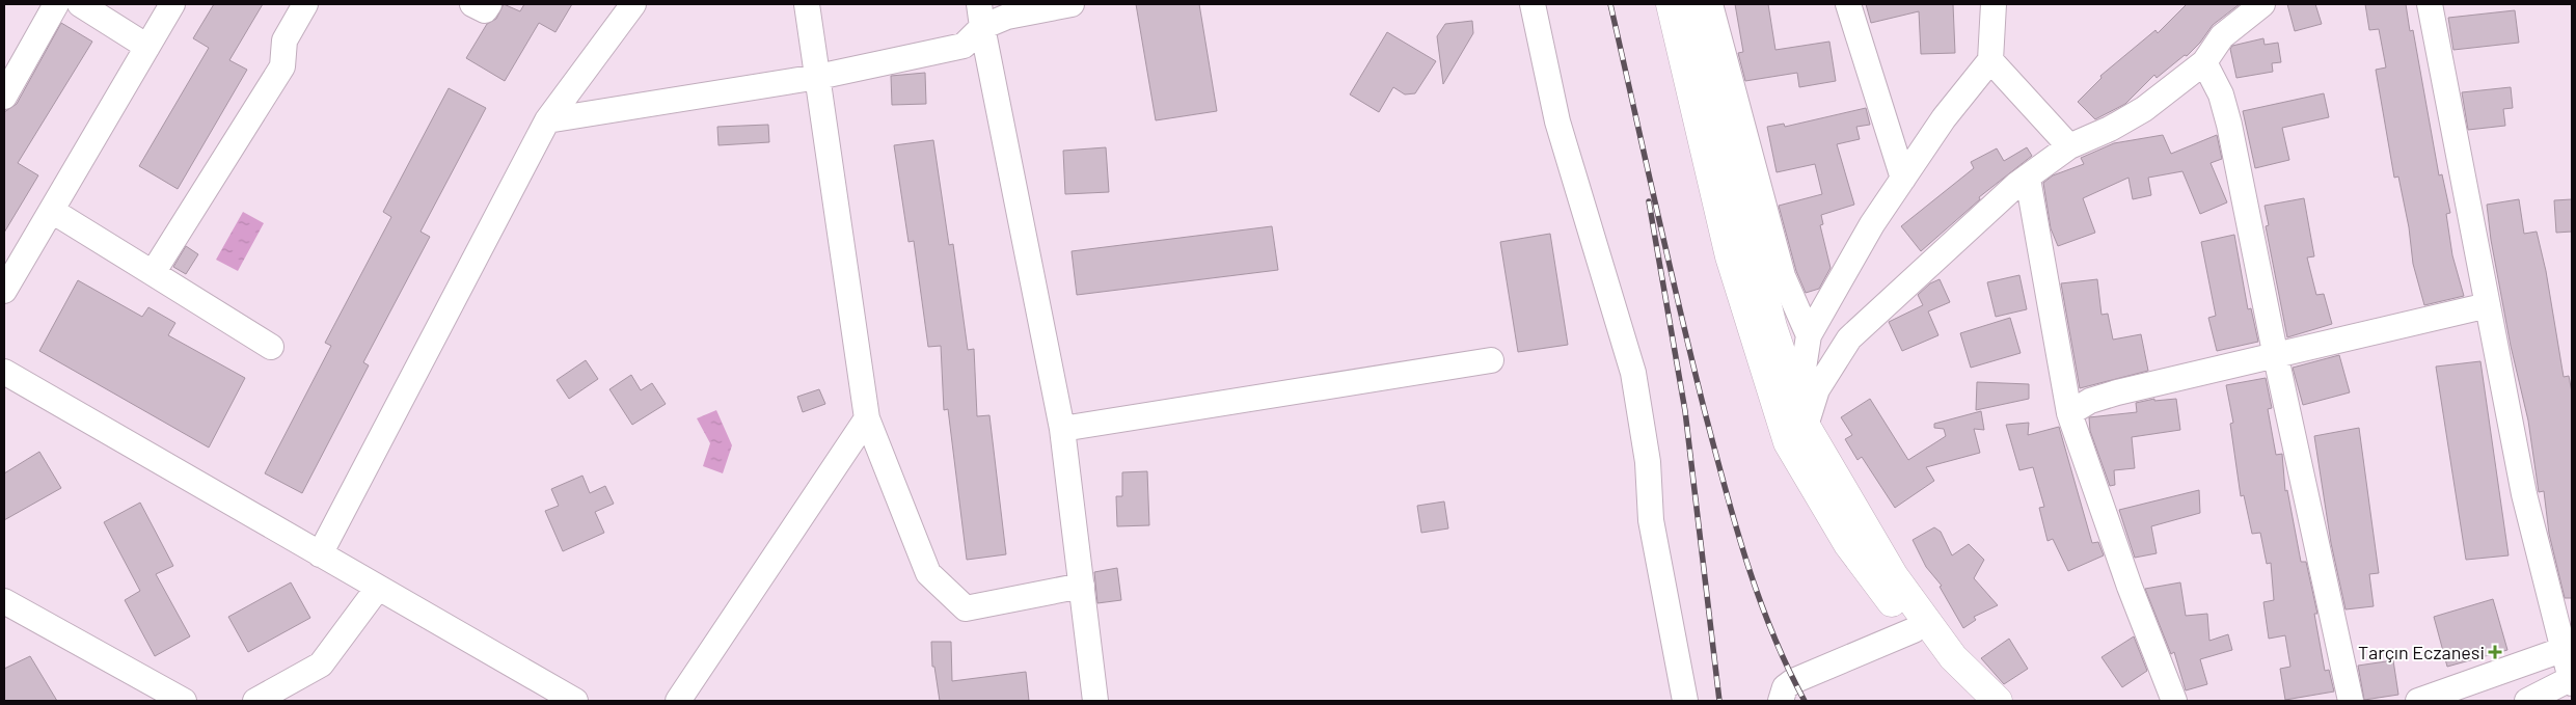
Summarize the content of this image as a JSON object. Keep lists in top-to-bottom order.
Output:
{
  "places": {
    "health": ["Tarçın Eczanesi"]
  }
}
